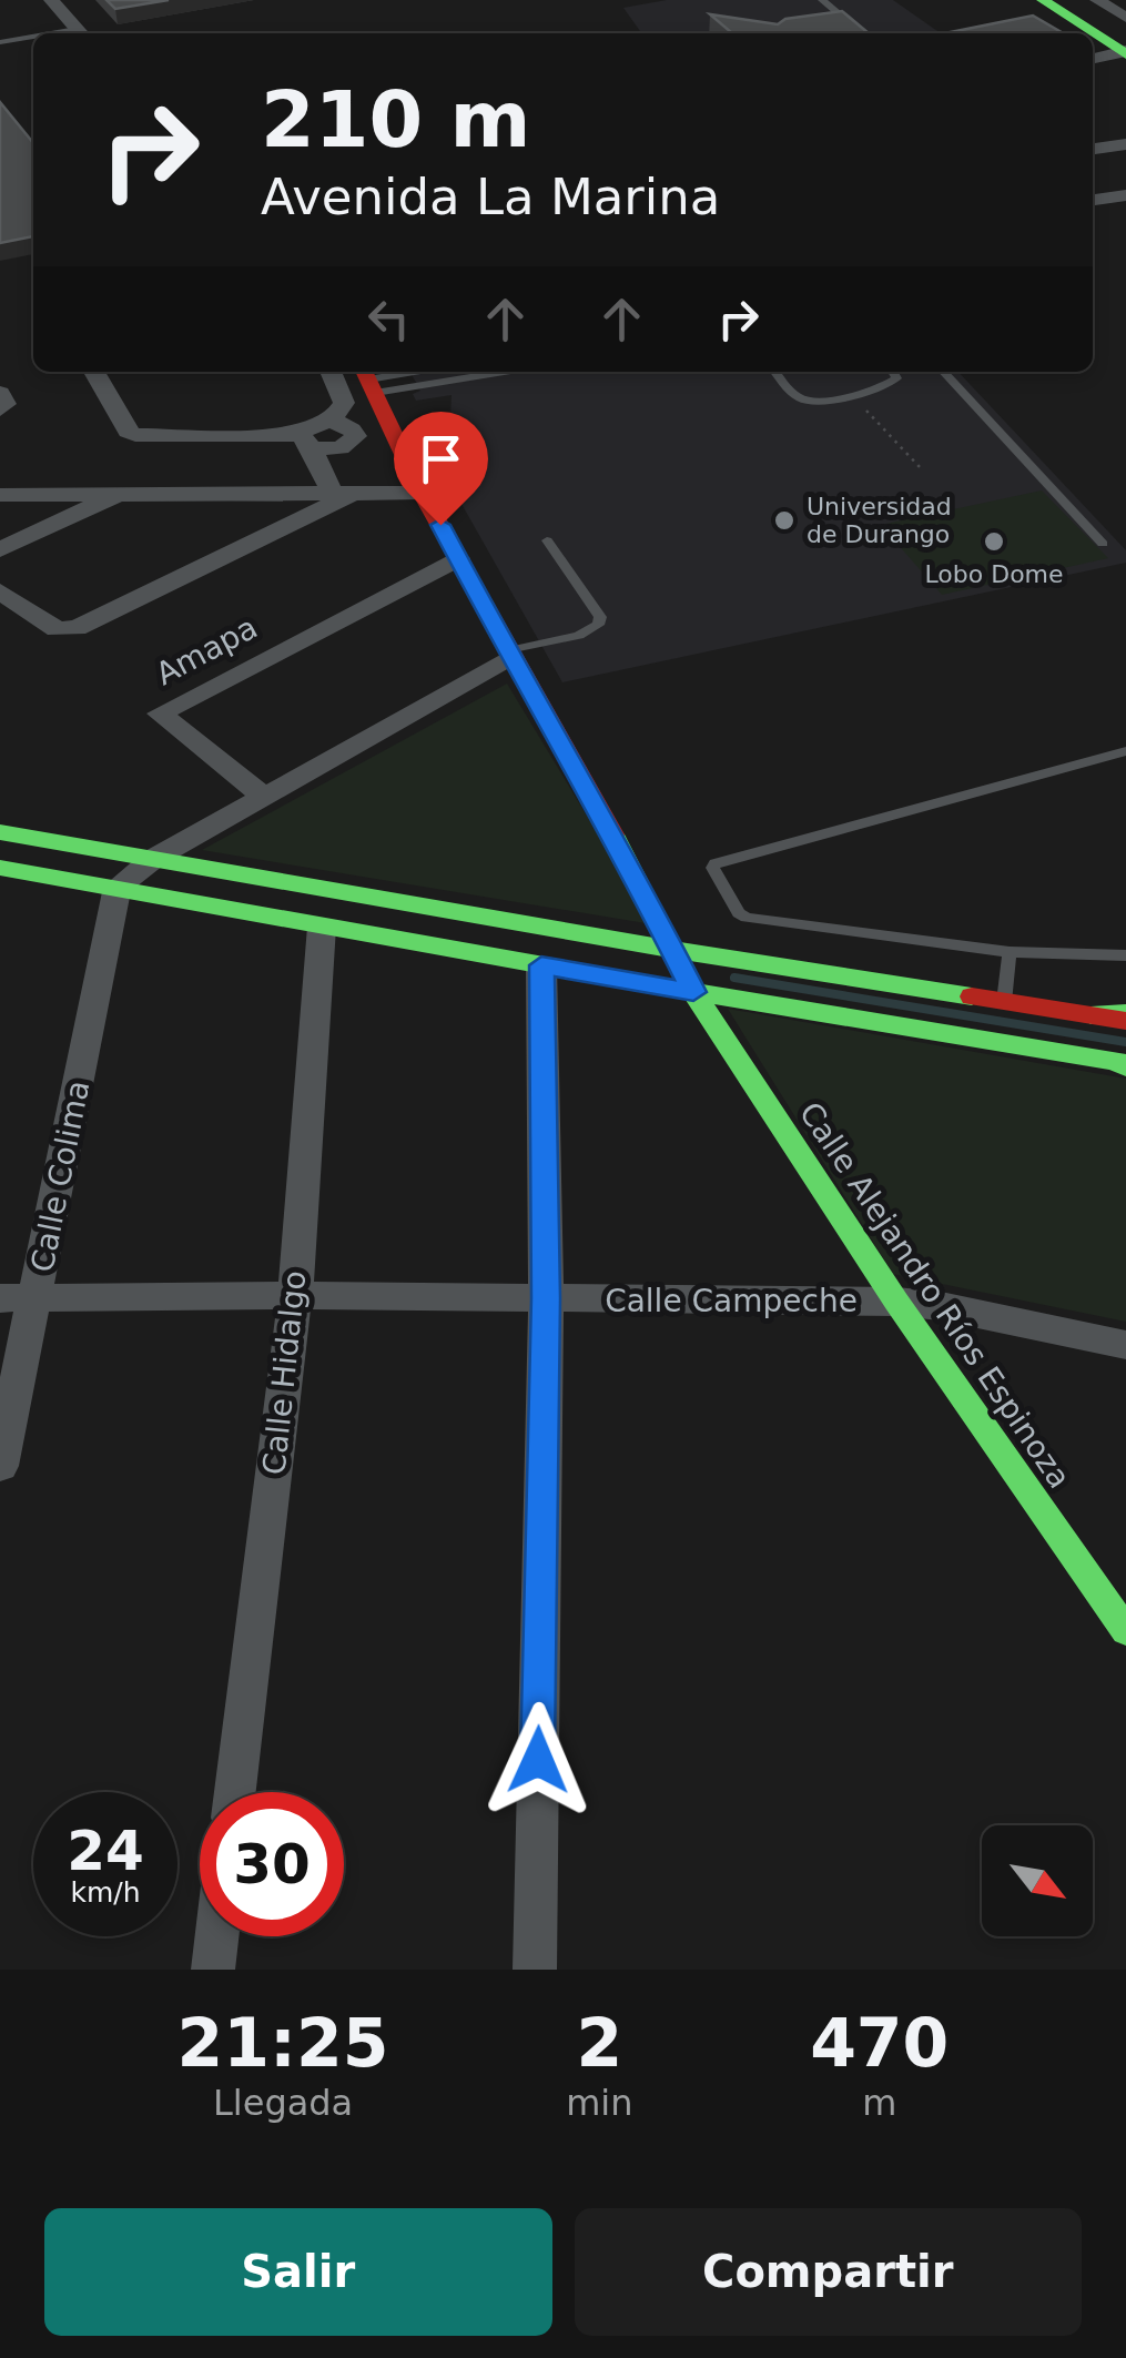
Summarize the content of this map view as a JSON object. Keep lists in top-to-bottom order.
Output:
{
  "streets": {
    "main road": ["Calle Alejandro Ríos Espinoza"],
    "street": [
      "Amapa",
      "Calle Colima",
      "Calle Campeche",
      "Calle Hidalgo"
    ]
  },
  "crossings": [
    ["Amapa", "Calle Alejandro Ríos Espinoza"],
    ["Calle Colima", "Calle Campeche"],
    ["Calle Alejandro Ríos Espinoza", "Calle Campeche"],
    ["Calle Campeche", "Calle Hidalgo"]
  ],
  "places": ["Universidad de Durango", "Lobo Dome"],
  "north": "bottom right",
  "page": {
    "turn": ["210 m", "Avenida La Marina"],
    "speed": "24 km/h",
    "limit": "30",
    "eta": [
      "21:25",
      "Llegada",
      "2",
      "min",
      "470",
      "m"
    ],
    "buttons": ["Salir", "Compartir"]
  }
}
